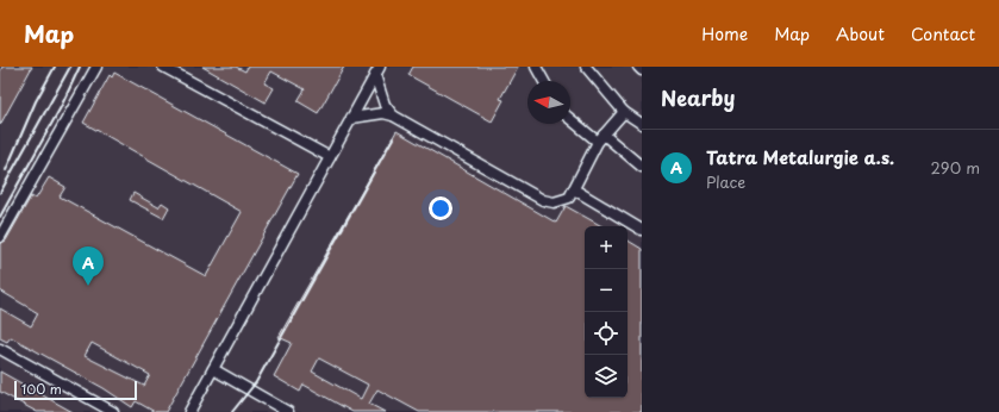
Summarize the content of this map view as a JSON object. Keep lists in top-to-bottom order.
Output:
{
  "scale_bar": "100 m",
  "north": "left",
  "page": {
    "header": "Map",
    "nav": [
      "Home",
      "Map",
      "About",
      "Contact"
    ],
    "heading": "Nearby",
    "list": [
      {
        "mark": "A",
        "name": "Tatra Metalurgie a.s.",
        "note": "Place",
        "value": "290 m"
      }
    ],
    "map_buttons": ["+", "−"],
    "pins": "A",
    "scale": "100 m"
  }
}
